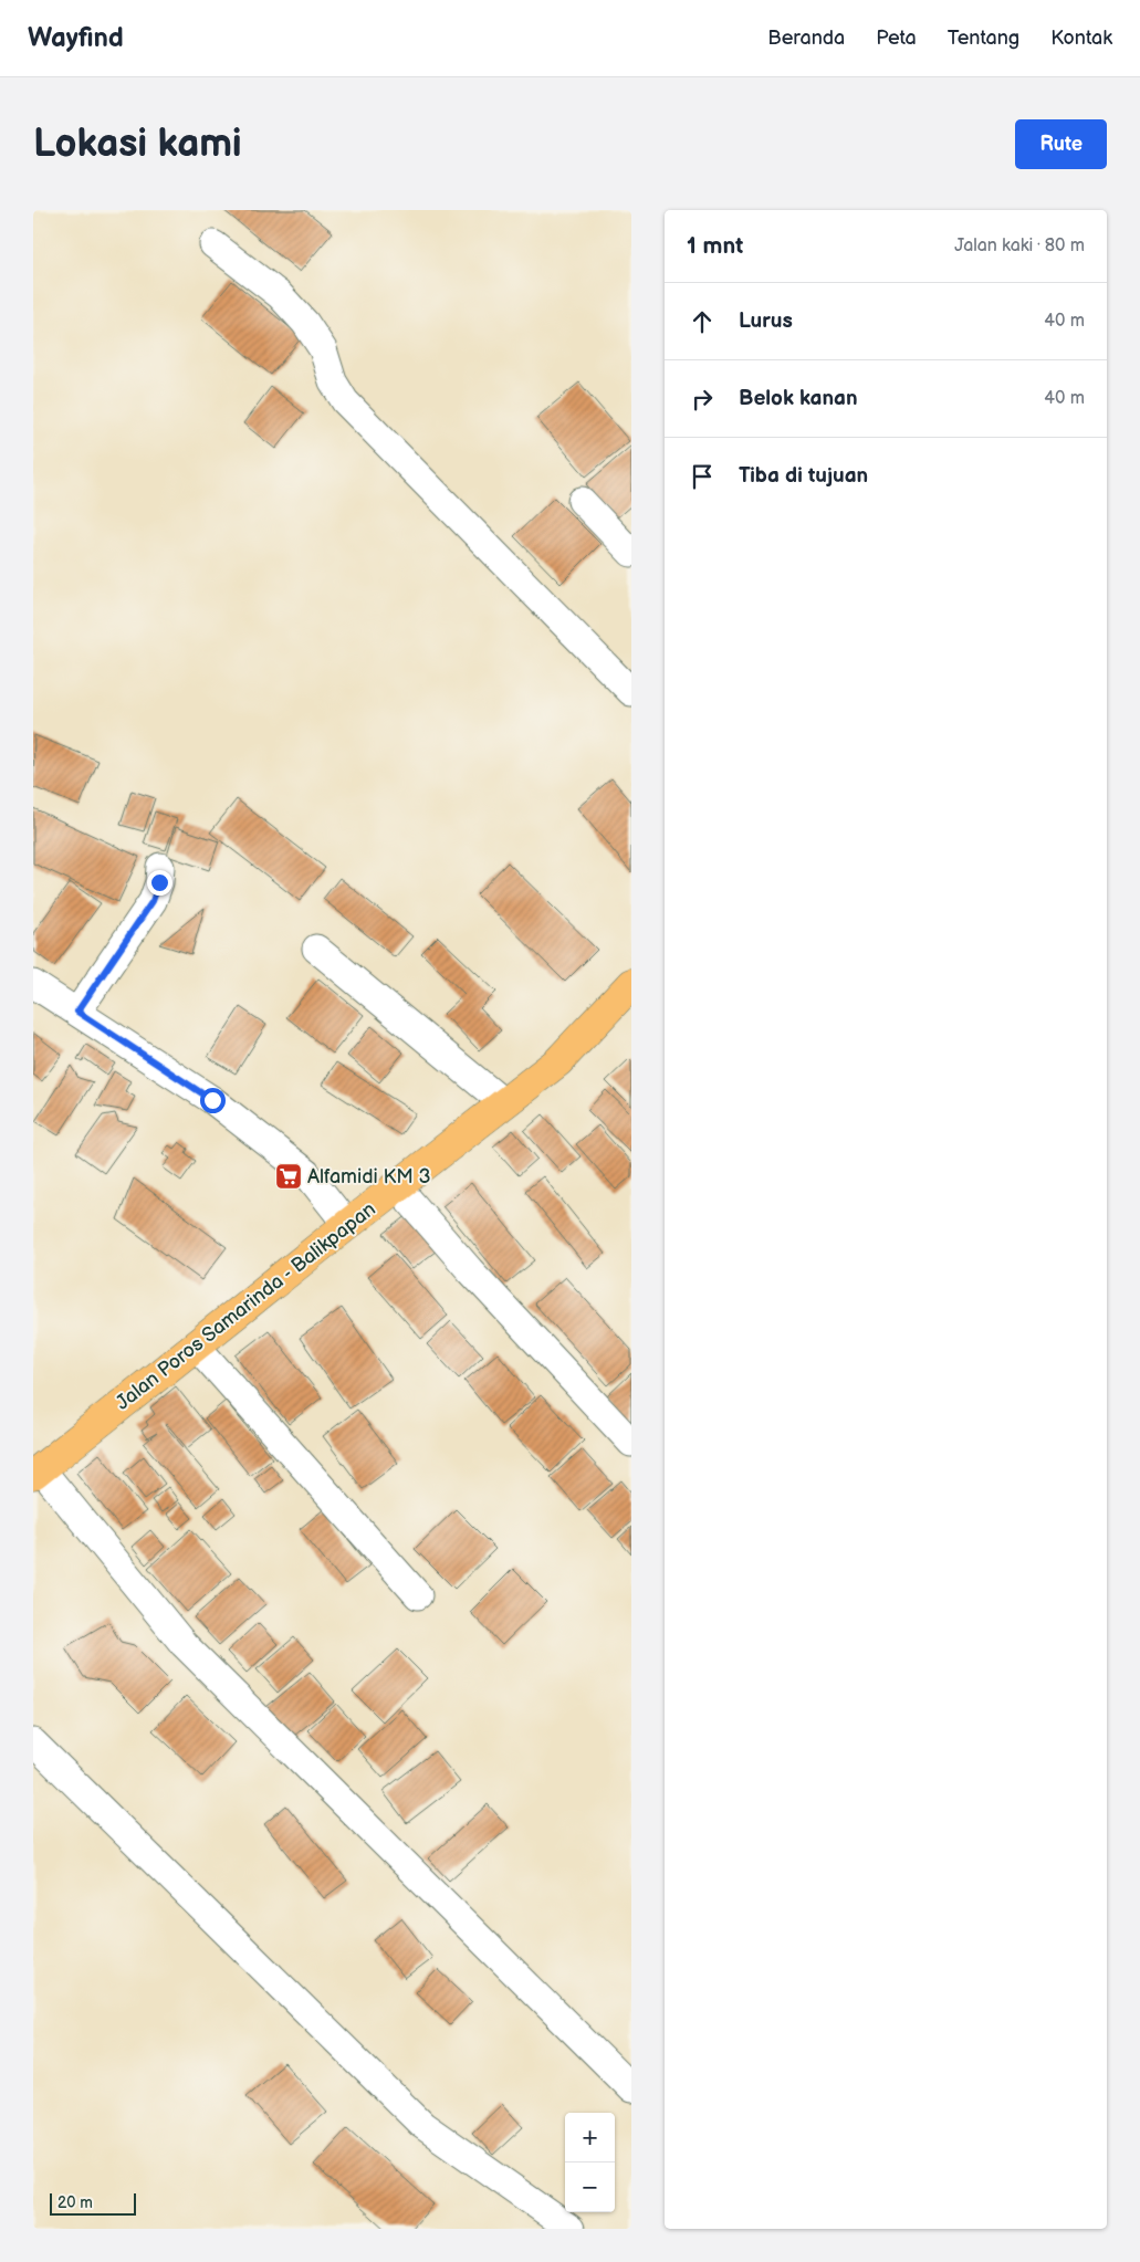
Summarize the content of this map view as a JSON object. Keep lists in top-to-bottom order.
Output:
{
  "streets": {
    "highway": ["Jalan Poros Samarinda - Balikpapan"]
  },
  "places": {
    "supermarket": ["Alfamidi KM 3"]
  },
  "scale_bar": "20 m",
  "page": {
    "header": "Wayfind",
    "nav": [
      "Beranda",
      "Peta",
      "Tentang",
      "Kontak"
    ],
    "buttons": "Rute",
    "title": "Lokasi kami",
    "heading": ["1 mnt", "Jalan kaki · 80 m"],
    "list": [
      ["Lurus", "40 m"],
      ["Belok kanan", "40 m"],
      "Tiba di tujuan"
    ],
    "map_buttons": ["+", "−"],
    "scale": "20 m"
  }
}
